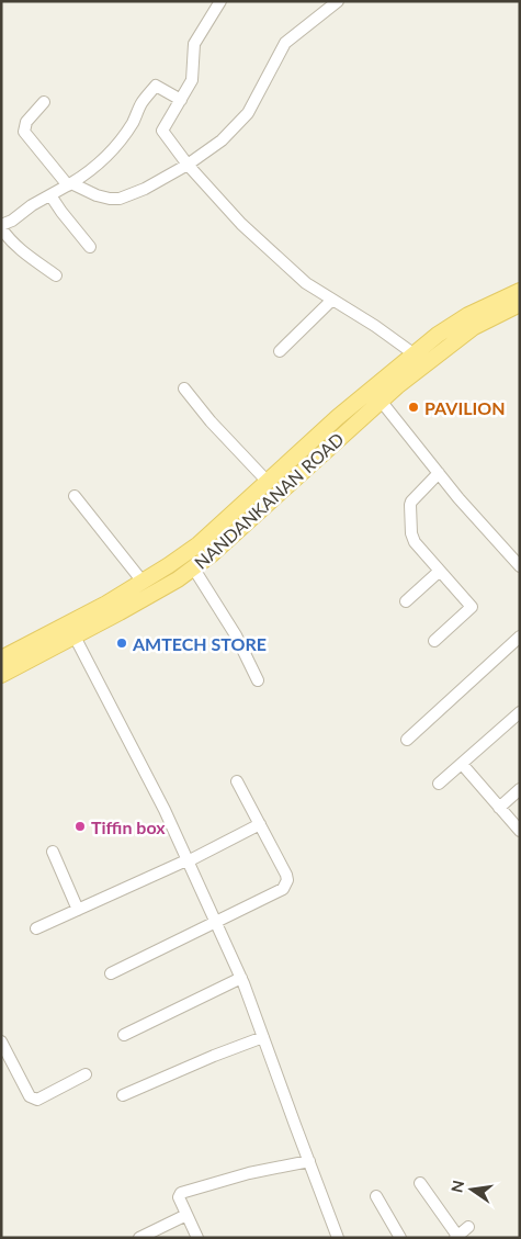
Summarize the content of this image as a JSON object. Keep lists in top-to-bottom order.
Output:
{
  "streets": {
    "main road": ["NANDANKANAN ROAD"]
  },
  "places": ["PAVILION", "AMTECH STORE", "Tiffin box"],
  "north": "left"
}
